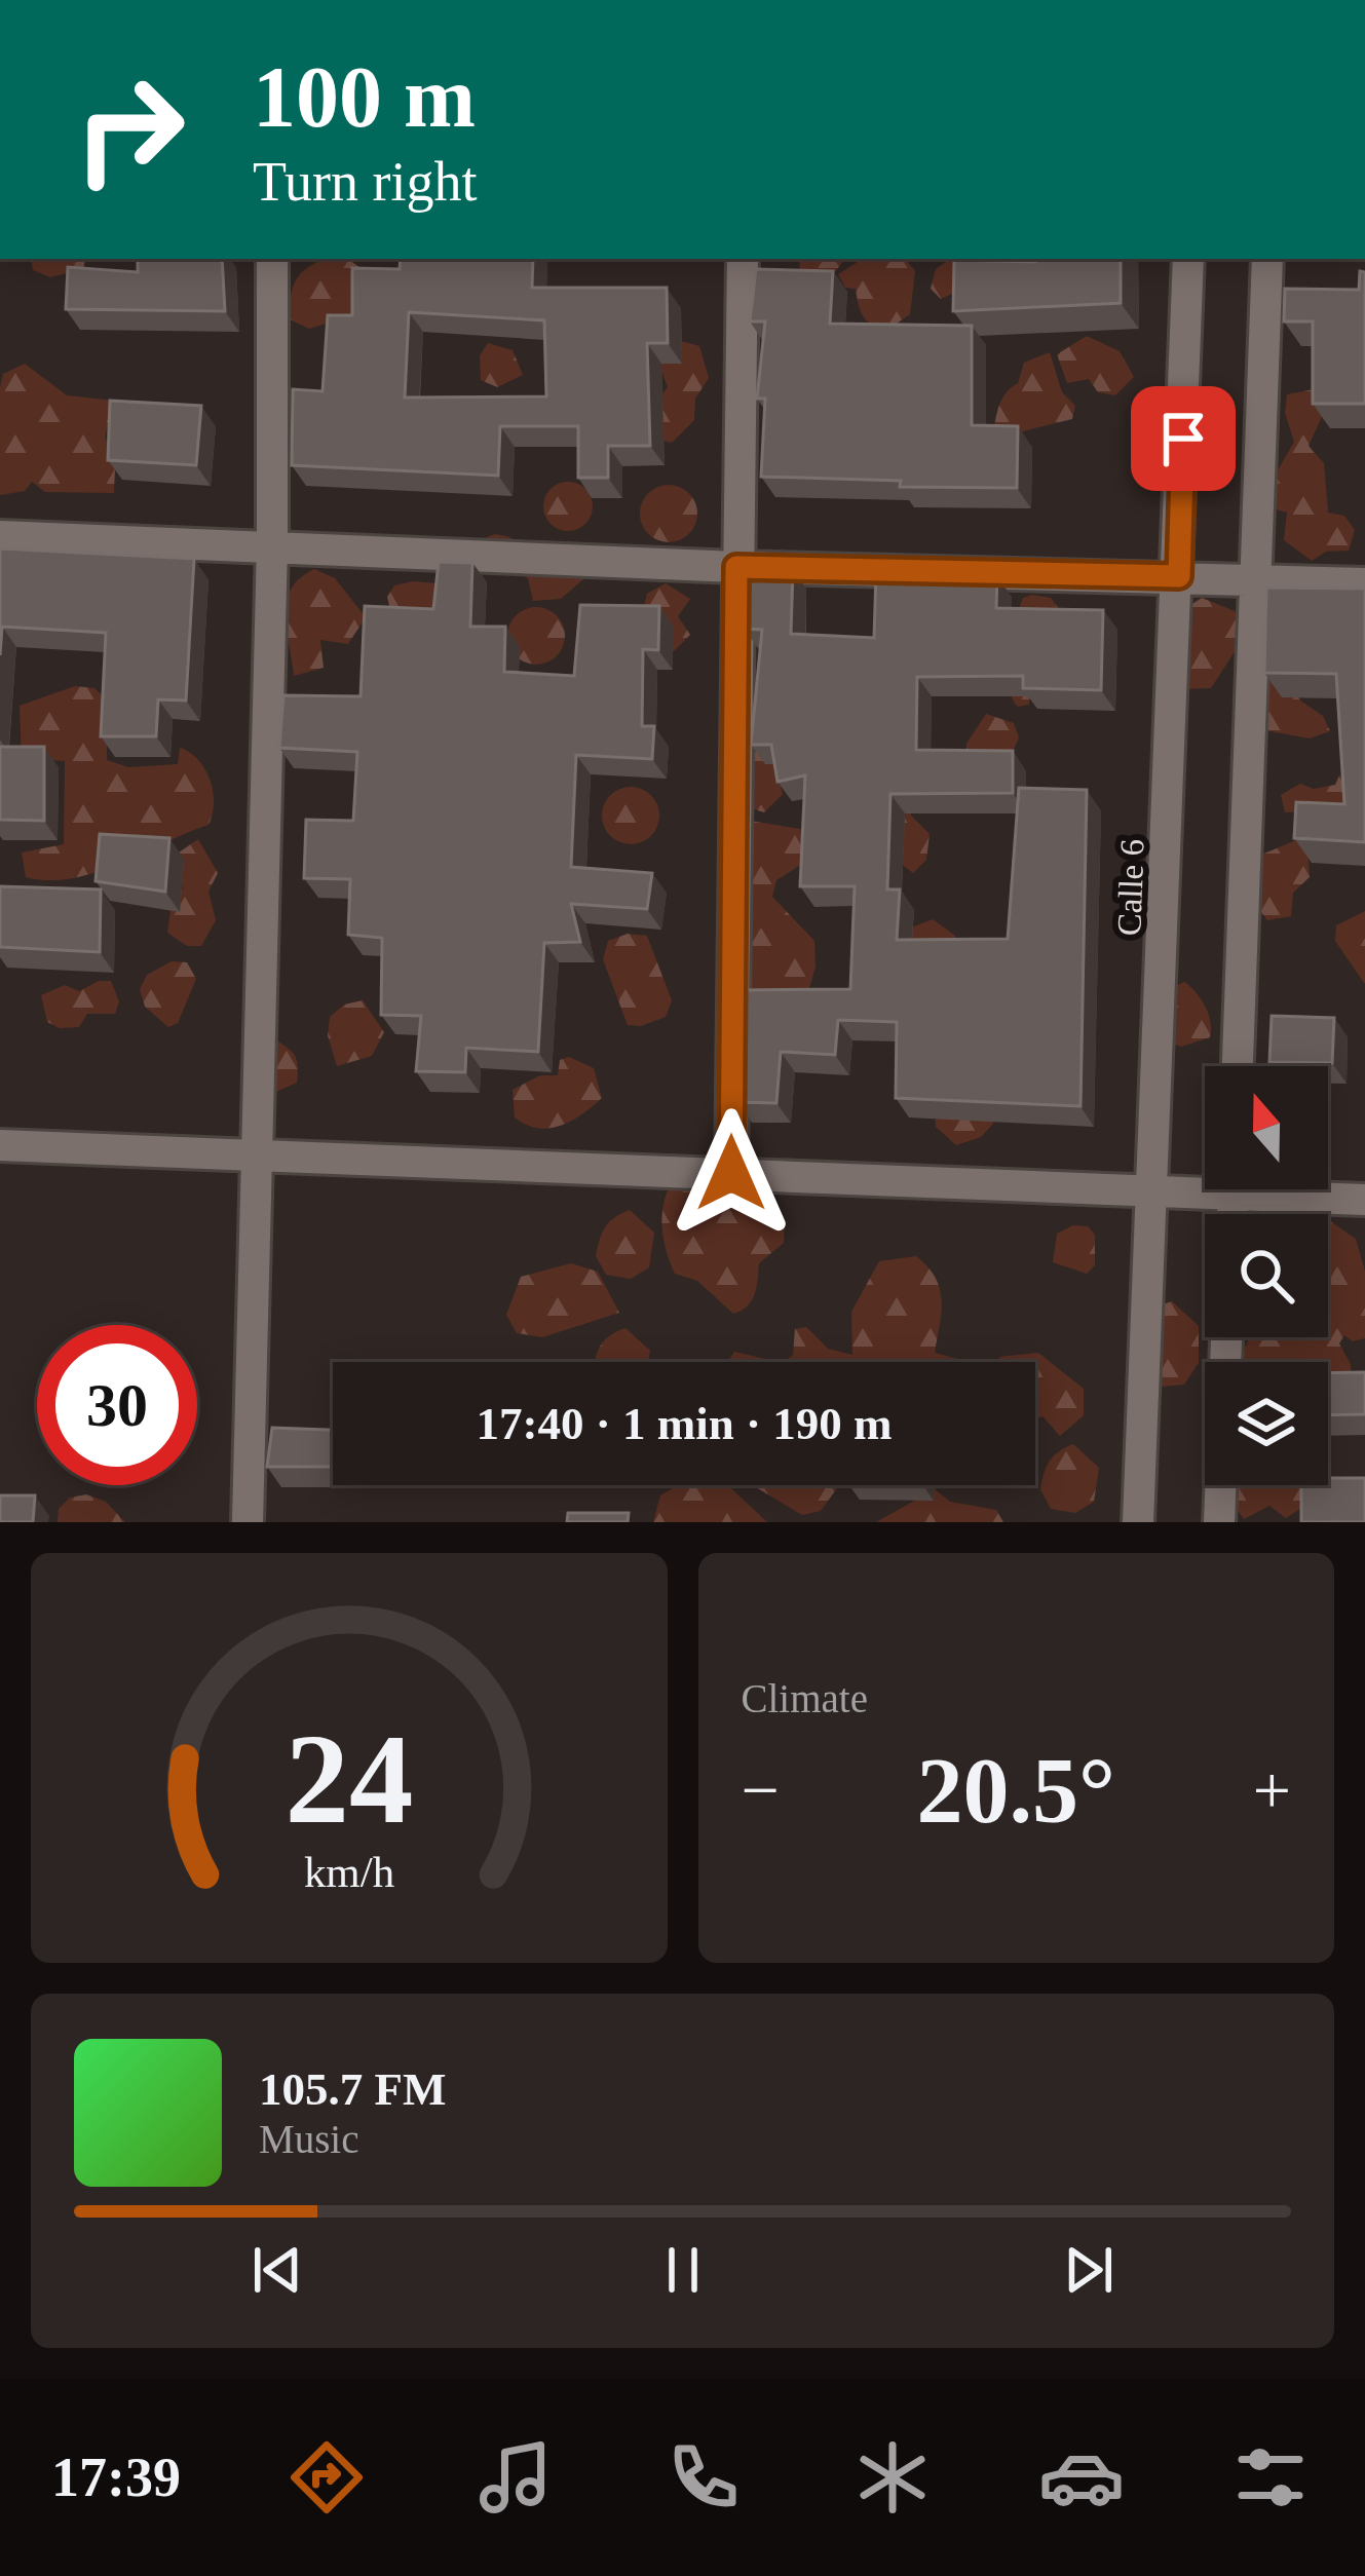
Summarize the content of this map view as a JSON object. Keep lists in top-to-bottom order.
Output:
{
  "streets": {
    "street": ["Calle 6"]
  },
  "north": "top",
  "page": {
    "turn": ["100 m", "Turn right"],
    "limit": "30",
    "trip": "17:40 · 1 min · 190 m",
    "tile": "Climate",
    "heat": ["−", "20.5°", "+"],
    "song": ["105.7 FM", "Music"],
    "tabs": "17:39",
    "gauge": ["24", "km/h"]
  }
}
